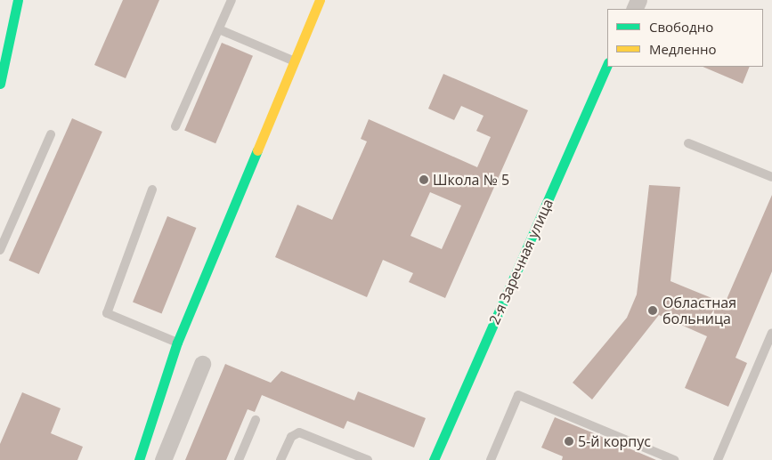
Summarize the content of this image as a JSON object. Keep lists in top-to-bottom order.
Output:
{
  "streets": {
    "street": ["2-я Заречная улица"]
  },
  "places": ["Школа № 5", "Областная больница", "5-й корпус"],
  "legend": ["Свободно", "Медленно"]
}
